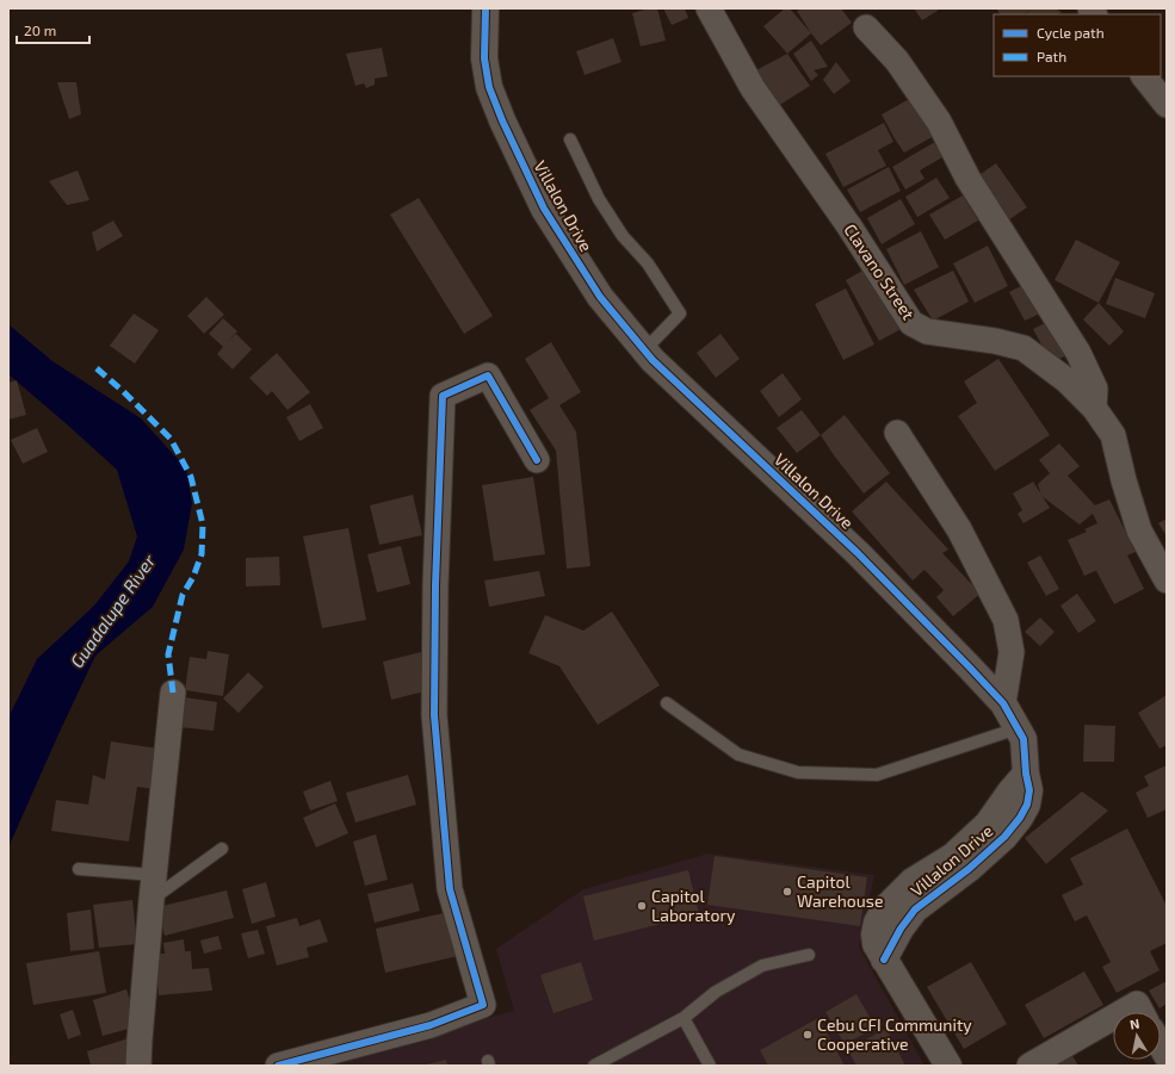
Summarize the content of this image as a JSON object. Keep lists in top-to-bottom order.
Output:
{
  "streets": {
    "street": ["Villalon Drive", "Clavano Street"]
  },
  "water": ["Guadalupe River"],
  "places": ["Capitol Warehouse", "Capitol Laboratory", "Cebu CFI Community Cooperative"],
  "legend": ["Cycle path", "Path"],
  "scale_bar": "20 m",
  "north": "top"
}
